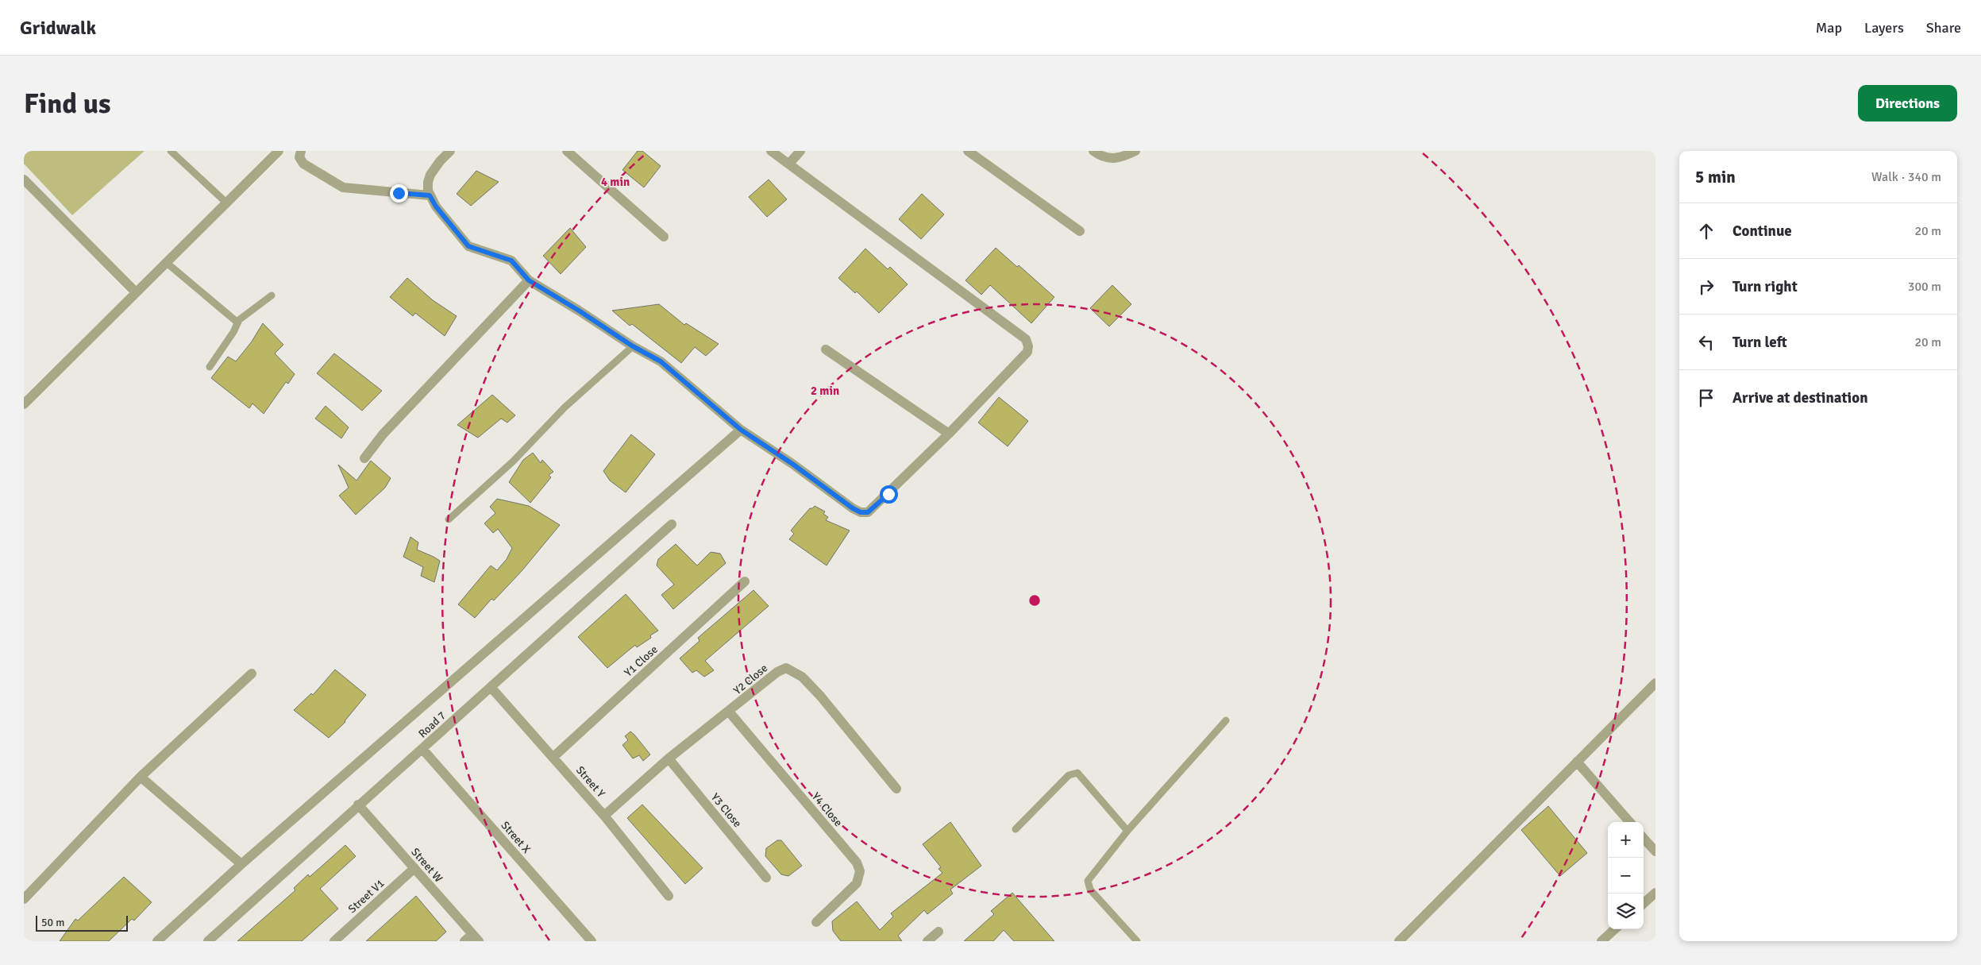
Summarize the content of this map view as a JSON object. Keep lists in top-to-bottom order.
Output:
{
  "streets": {
    "street": [
      "Y1 Close",
      "Y2 Close",
      "Road 7",
      "Street Y",
      "Y4 Close",
      "Y3 Close",
      "Street X",
      "Street W",
      "Street V1"
    ]
  },
  "crossings": [
    ["Y1 Close", "Street Y"],
    ["Y2 Close", "Street Y"],
    ["Y2 Close", "Y4 Close"],
    ["Y2 Close", "Y3 Close"],
    ["Road 7", "Street Y"],
    ["Road 7", "Street X"],
    ["Road 7", "Street W"],
    ["Street W", "Street V1"]
  ],
  "scale_bar": "50 m",
  "page": {
    "header": "Gridwalk",
    "nav": ["Map", "Layers", "Share"],
    "buttons": "Directions",
    "title": "Find us",
    "heading": ["5 min", "Walk · 340 m"],
    "list": [
      ["Continue", "20 m"],
      ["Turn right", "300 m"],
      ["Turn left", "20 m"],
      "Arrive at destination"
    ],
    "map_buttons": ["+", "−"],
    "scale": "50 m"
  },
  "rings": ["4 min", "2 min"]
}
